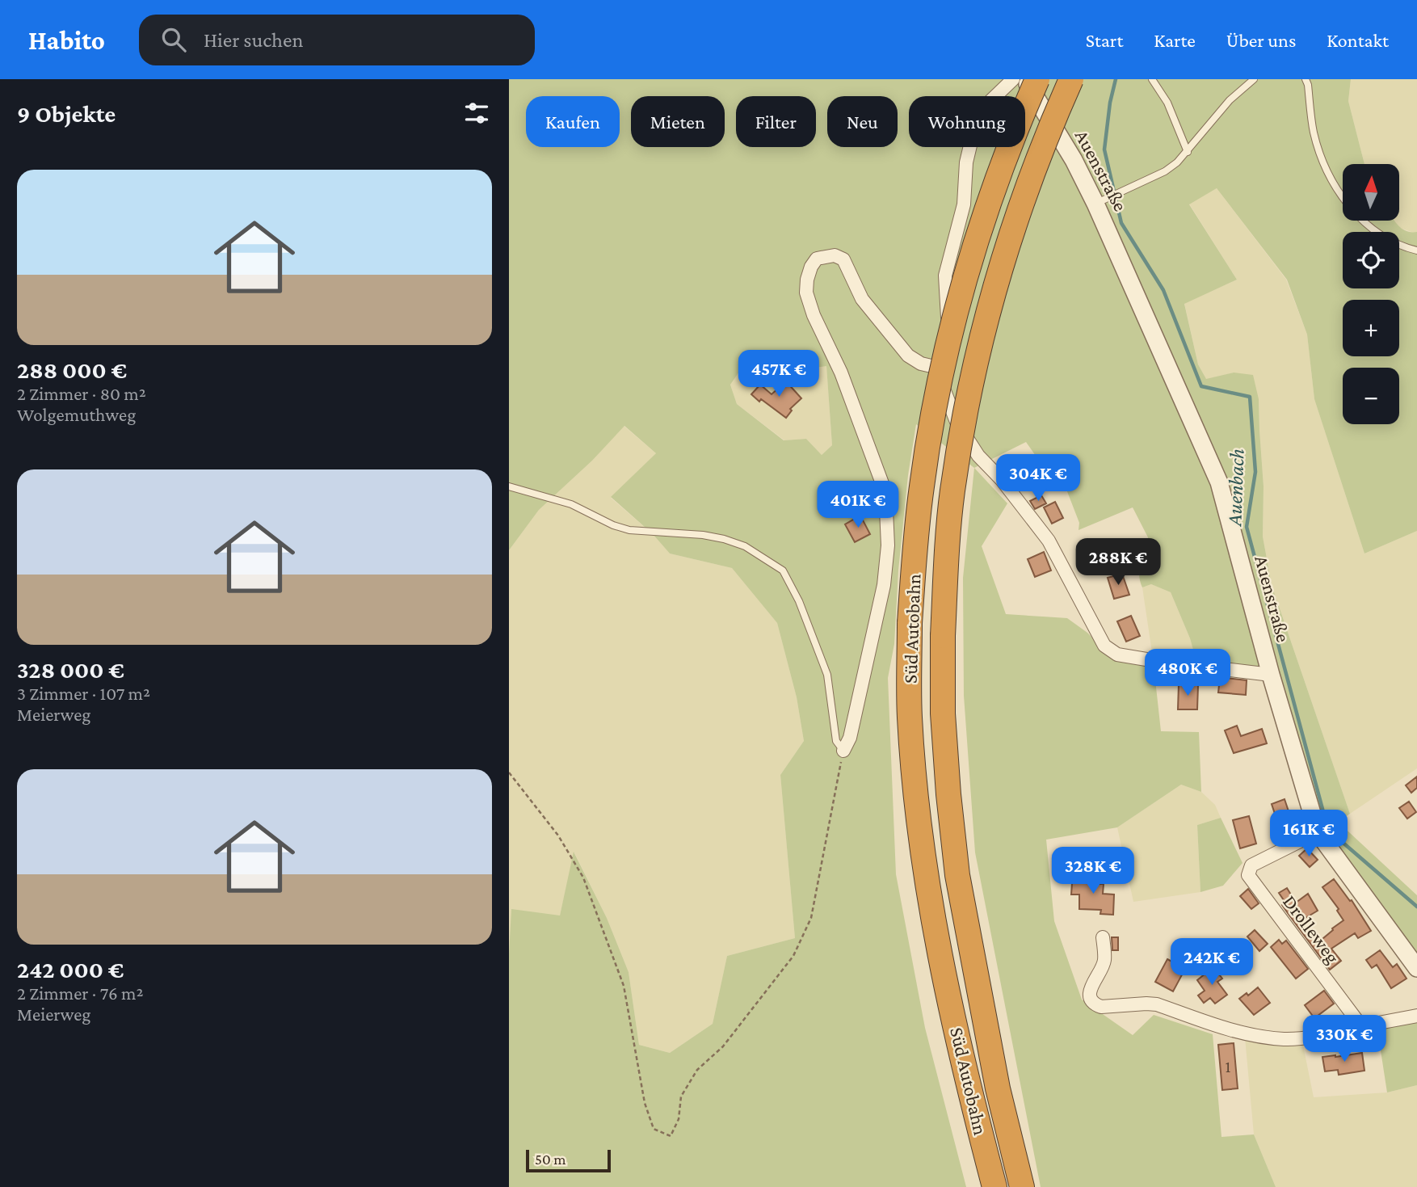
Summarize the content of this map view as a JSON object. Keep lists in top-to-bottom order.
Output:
{
  "streets": {
    "highway": ["Süd Autobahn"],
    "street": ["Auenstraße", "Drolleweg"]
  },
  "crossings": [
    ["Auenstraße", "Drolleweg"]
  ],
  "water": ["Auenbach"],
  "house_numbers": ["1"],
  "scale_bar": "50 m",
  "north": "top",
  "page": {
    "header": "Habito",
    "search": "Hier suchen",
    "nav": [
      "Start",
      "Karte",
      "Über uns",
      "Kontakt"
    ],
    "heading": "9 Objekte",
    "chip": [
      "Kaufen",
      "Mieten",
      "Filter",
      "Neu",
      "Wohnung"
    ],
    "list": [
      {
        "name": "288 000 €",
        "note": "2 Zimmer · 80 m² · Wolgemuthweg"
      },
      {
        "name": "328 000 €",
        "note": "3 Zimmer · 107 m² · Meierweg"
      },
      {
        "name": "242 000 €",
        "note": "2 Zimmer · 76 m² · Meierweg"
      }
    ],
    "map_buttons": ["+", "−"],
    "price": [
      "457K €",
      "304K €",
      "401K €",
      "288K €",
      "480K €",
      "161K €",
      "328K €",
      "242K €",
      "330K €"
    ],
    "scale": "50 m"
  }
}
